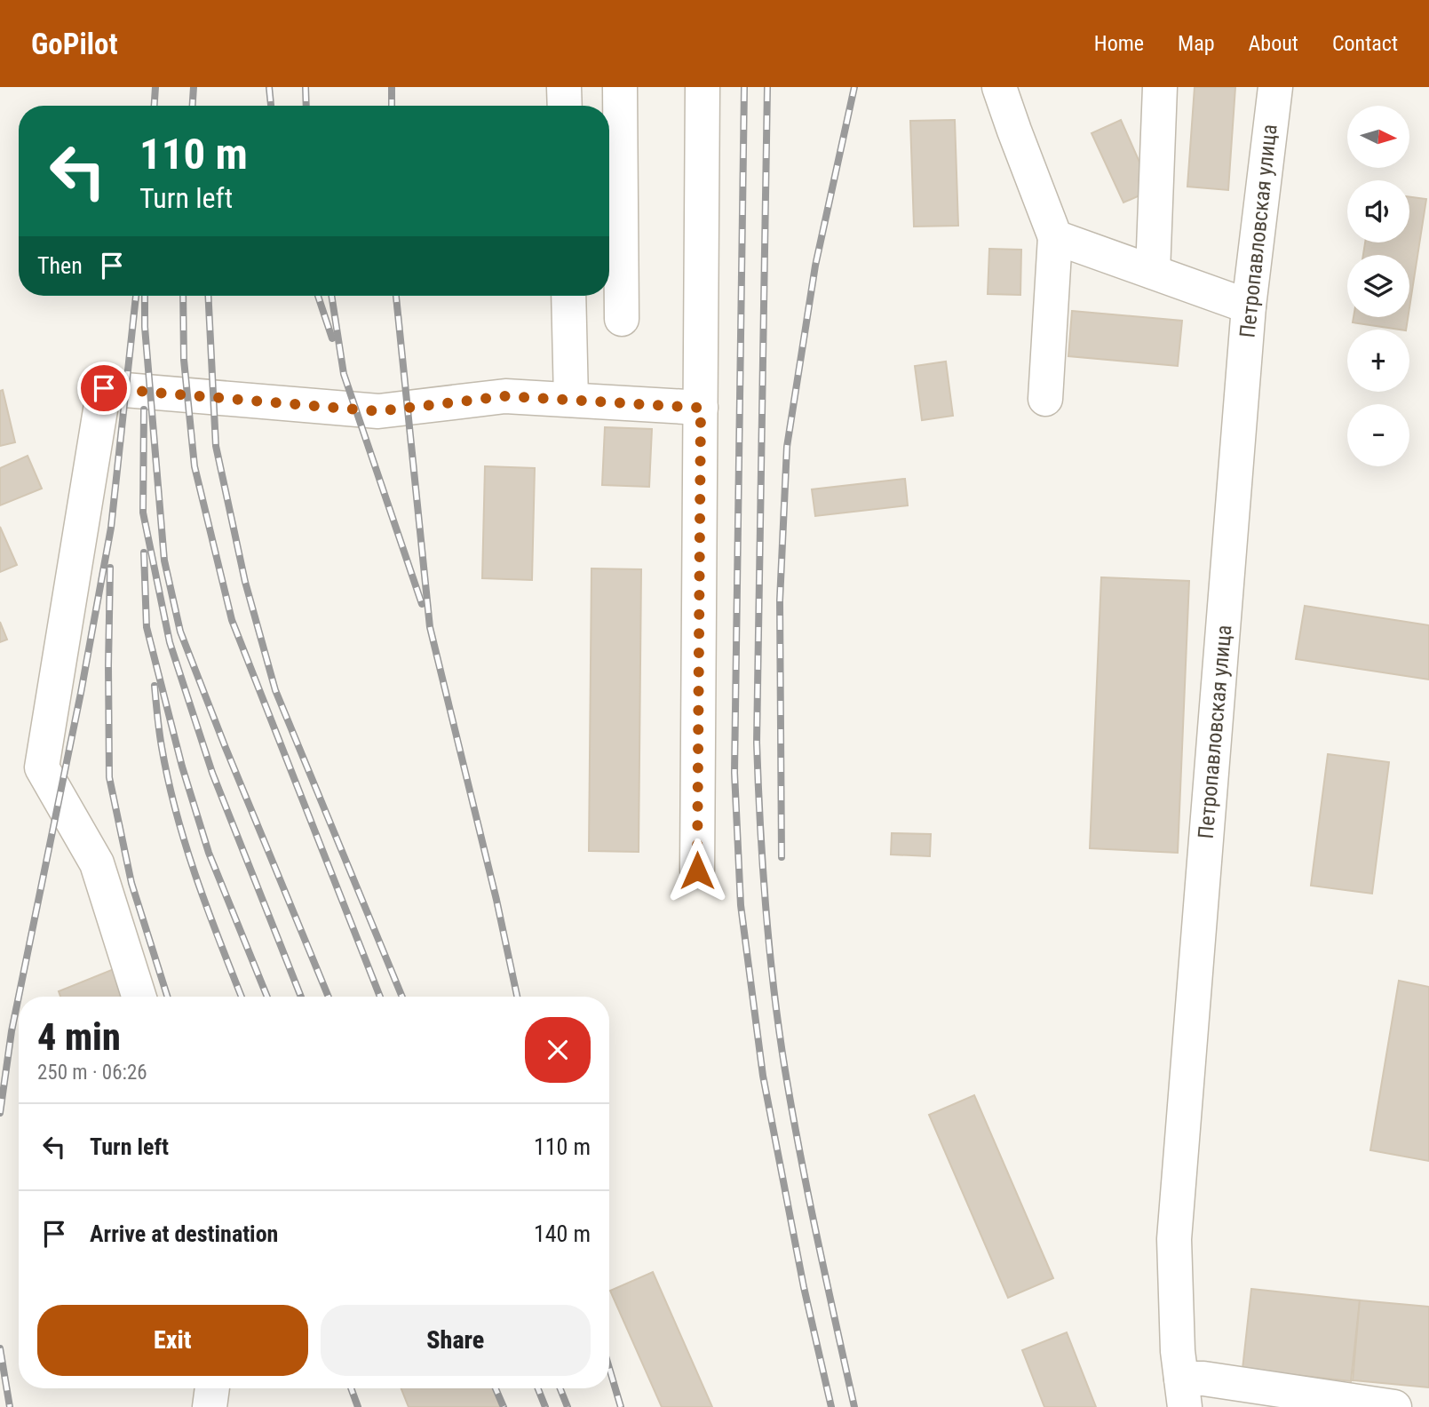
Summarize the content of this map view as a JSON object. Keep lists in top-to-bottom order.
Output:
{
  "streets": {
    "street": ["Петропавловская улица"]
  },
  "north": "right",
  "page": {
    "header": "GoPilot",
    "nav": [
      "Home",
      "Map",
      "About",
      "Contact"
    ],
    "map_buttons": ["+", "−"],
    "turn": ["110 m", "Turn left"],
    "then": "Then",
    "heading": ["4 min", "250 m · 06:26"],
    "list": [
      {
        "name": "Turn left",
        "value": "110 m"
      },
      {
        "name": "Arrive at destination",
        "value": "140 m"
      }
    ],
    "buttons": ["Exit", "Share"]
  }
}
